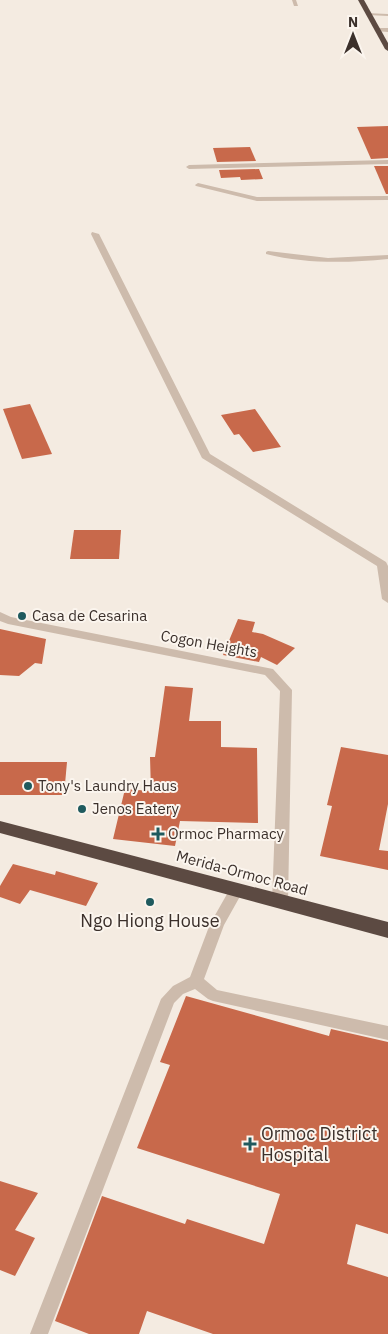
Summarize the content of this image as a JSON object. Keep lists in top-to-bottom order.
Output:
{
  "streets": {
    "highway": ["Merida-Ormoc Road"],
    "street": ["Cogon Heights"]
  },
  "crossings": [
    ["Cogon Heights", "Merida-Ormoc Road"]
  ],
  "places": {
    "other": [
      "Casa de Cesarina",
      "Tony's Laundry Haus",
      "Jenos Eatery",
      "Ngo Hiong House"
    ],
    "health": ["Ormoc Pharmacy", "Ormoc District Hospital"]
  },
  "north": "top"
}
